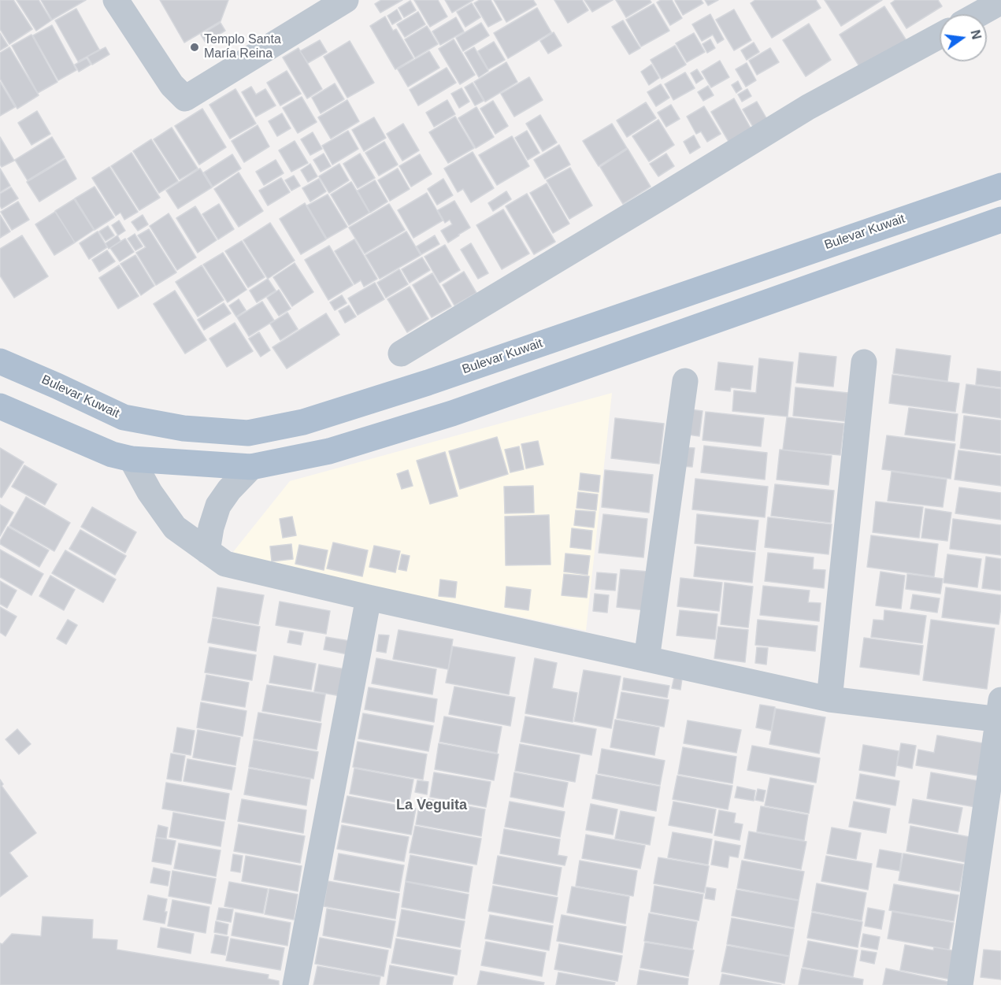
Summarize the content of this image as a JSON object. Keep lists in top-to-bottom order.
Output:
{
  "streets": {
    "main road": ["Bulevar Kuwait"]
  },
  "districts": ["La Veguita"],
  "places": ["Templo Santa María Reina"],
  "north": "right"
}
